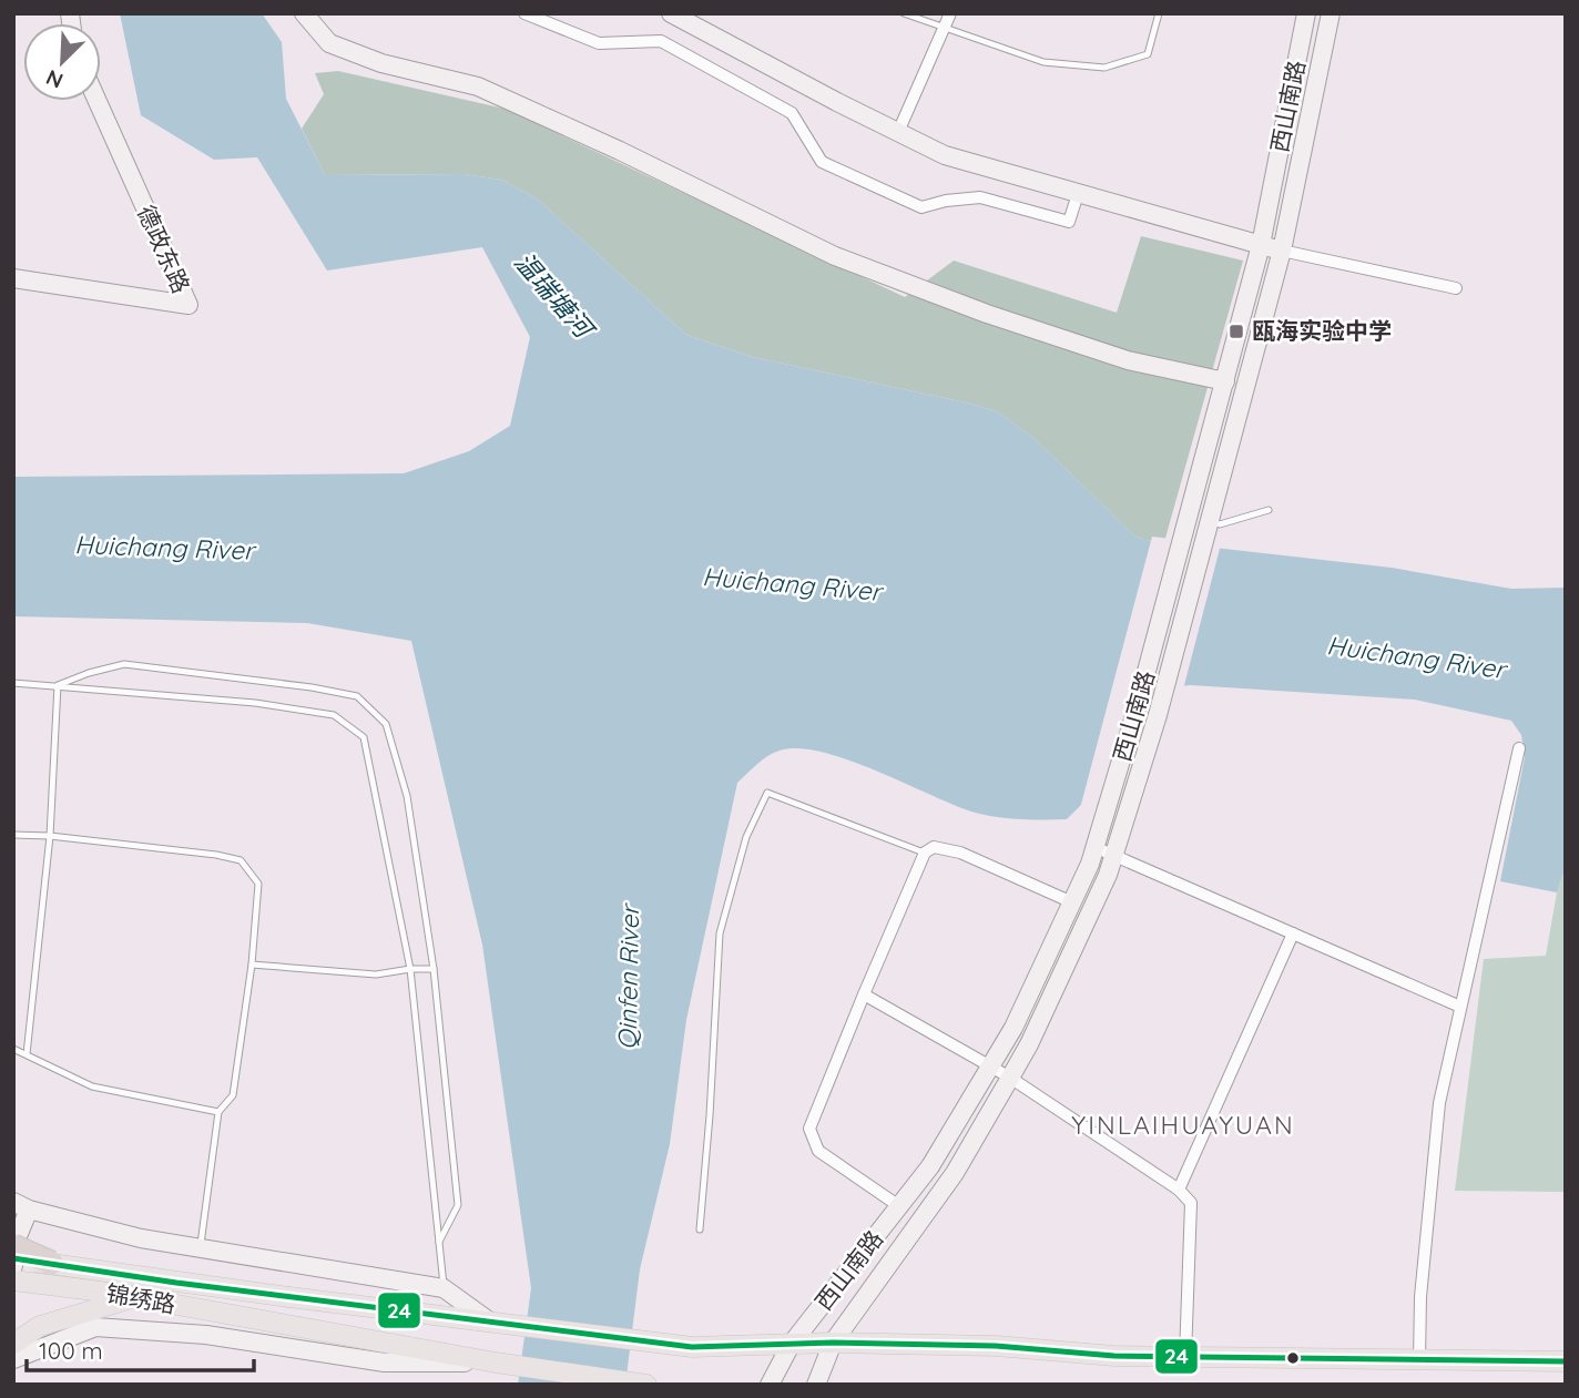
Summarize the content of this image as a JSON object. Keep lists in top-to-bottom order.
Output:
{
  "streets": {
    "main road": ["锦绣路"],
    "street": ["西山南路", "德政东路"]
  },
  "crossings": [
    ["西山南路", "锦绣路"]
  ],
  "districts": ["YINLAIHUAYUAN"],
  "water": ["温瑞塘河", "Huichang River", "Qinfen River"],
  "places": {
    "transit": ["瓯海实验中学"]
  },
  "lines": ["transit line 24"],
  "scale_bar": "100 m",
  "north": "bottom left"
}
